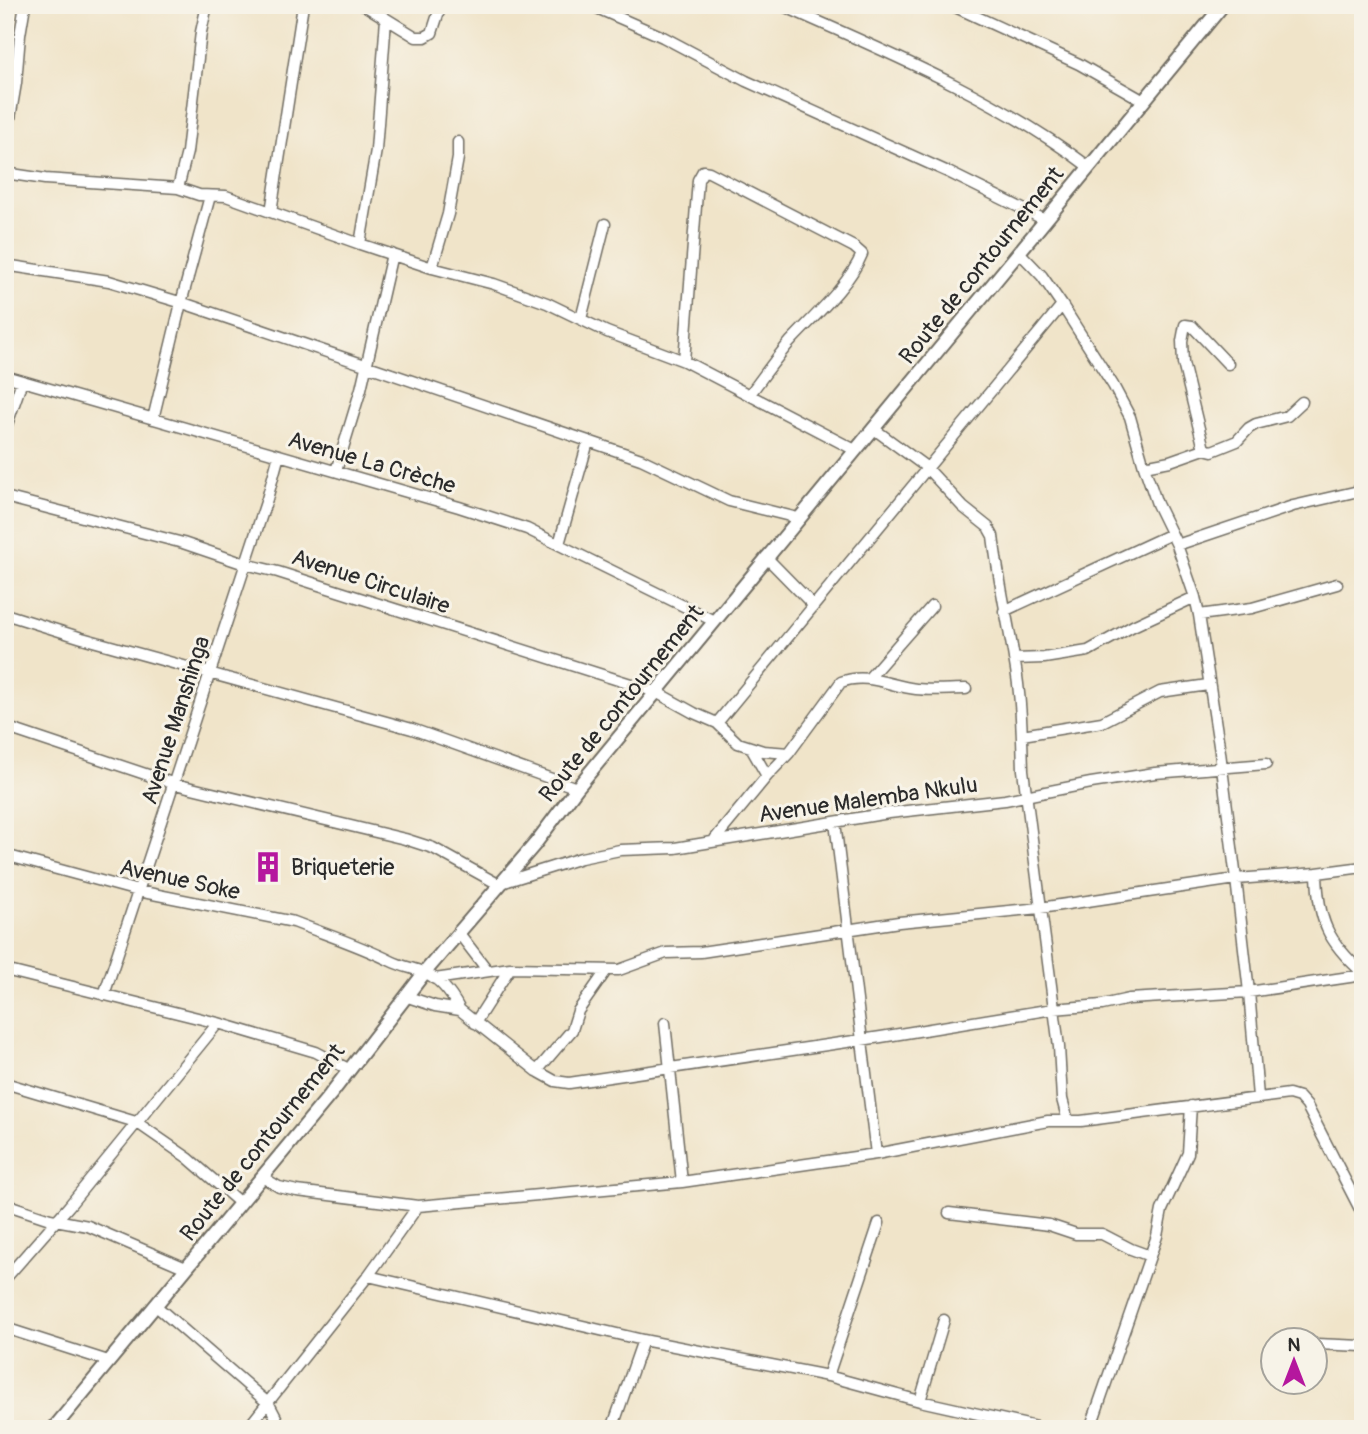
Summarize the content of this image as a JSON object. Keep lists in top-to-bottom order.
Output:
{
  "streets": {
    "street": [
      "Route de contournement",
      "Avenue La Crèche",
      "Avenue Circulaire",
      "Avenue Manshinga",
      "Avenue Malemba Nkulu",
      "Avenue Soke"
    ]
  },
  "crossings": [
    ["Route de contournement", "Avenue La Crèche"],
    ["Route de contournement", "Avenue Circulaire"],
    ["Route de contournement", "Avenue Malemba Nkulu"],
    ["Route de contournement", "Avenue Soke"],
    ["Avenue La Crèche", "Avenue Manshinga"],
    ["Avenue Circulaire", "Avenue Manshinga"],
    ["Avenue Manshinga", "Avenue Soke"]
  ],
  "places": {
    "building": ["Briqueterie"]
  },
  "north": "top"
}
